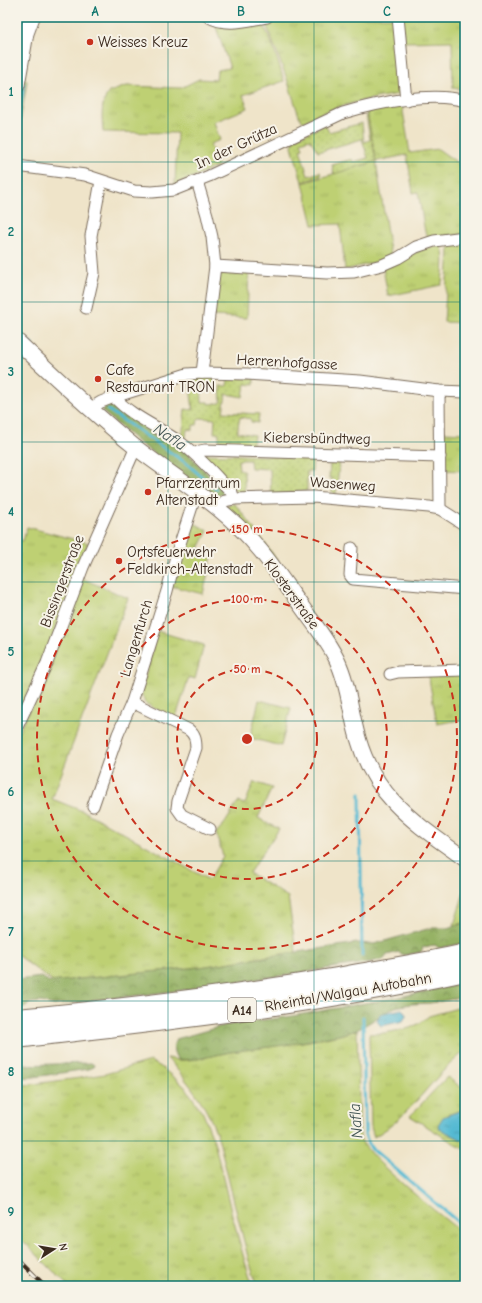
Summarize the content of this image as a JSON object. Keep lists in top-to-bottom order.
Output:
{
  "streets": {
    "highway": ["Rheintal/Walgau Autobahn", "A14"],
    "main road": ["Klosterstraße"],
    "street": [
      "In der Grütza",
      "Herrenhofgasse",
      "Kiebersbündtweg",
      "Wasenweg",
      "Bissingerstraße",
      "Langenfurch"
    ]
  },
  "crossings": [
    ["Herrenhofgasse", "Klosterstraße"],
    ["Wasenweg", "Klosterstraße"],
    ["Bissingerstraße", "Klosterstraße"],
    ["Klosterstraße", "Langenfurch"]
  ],
  "water": ["Nafla"],
  "places": [
    "Weisses Kreuz",
    "Cafe Restaurant TRON",
    "Pfarrzentrum Altenstadt",
    "Ortsfeuerwehr Feldkirch-Altenstadt"
  ],
  "north": "right",
  "grid": {
    "columns": ["A", "B", "C"],
    "rows": [
      "1",
      "2",
      "3",
      "4",
      "5",
      "6",
      "7",
      "8",
      "9"
    ]
  },
  "rings": ["150 m", "100 m", "50 m"]
}
